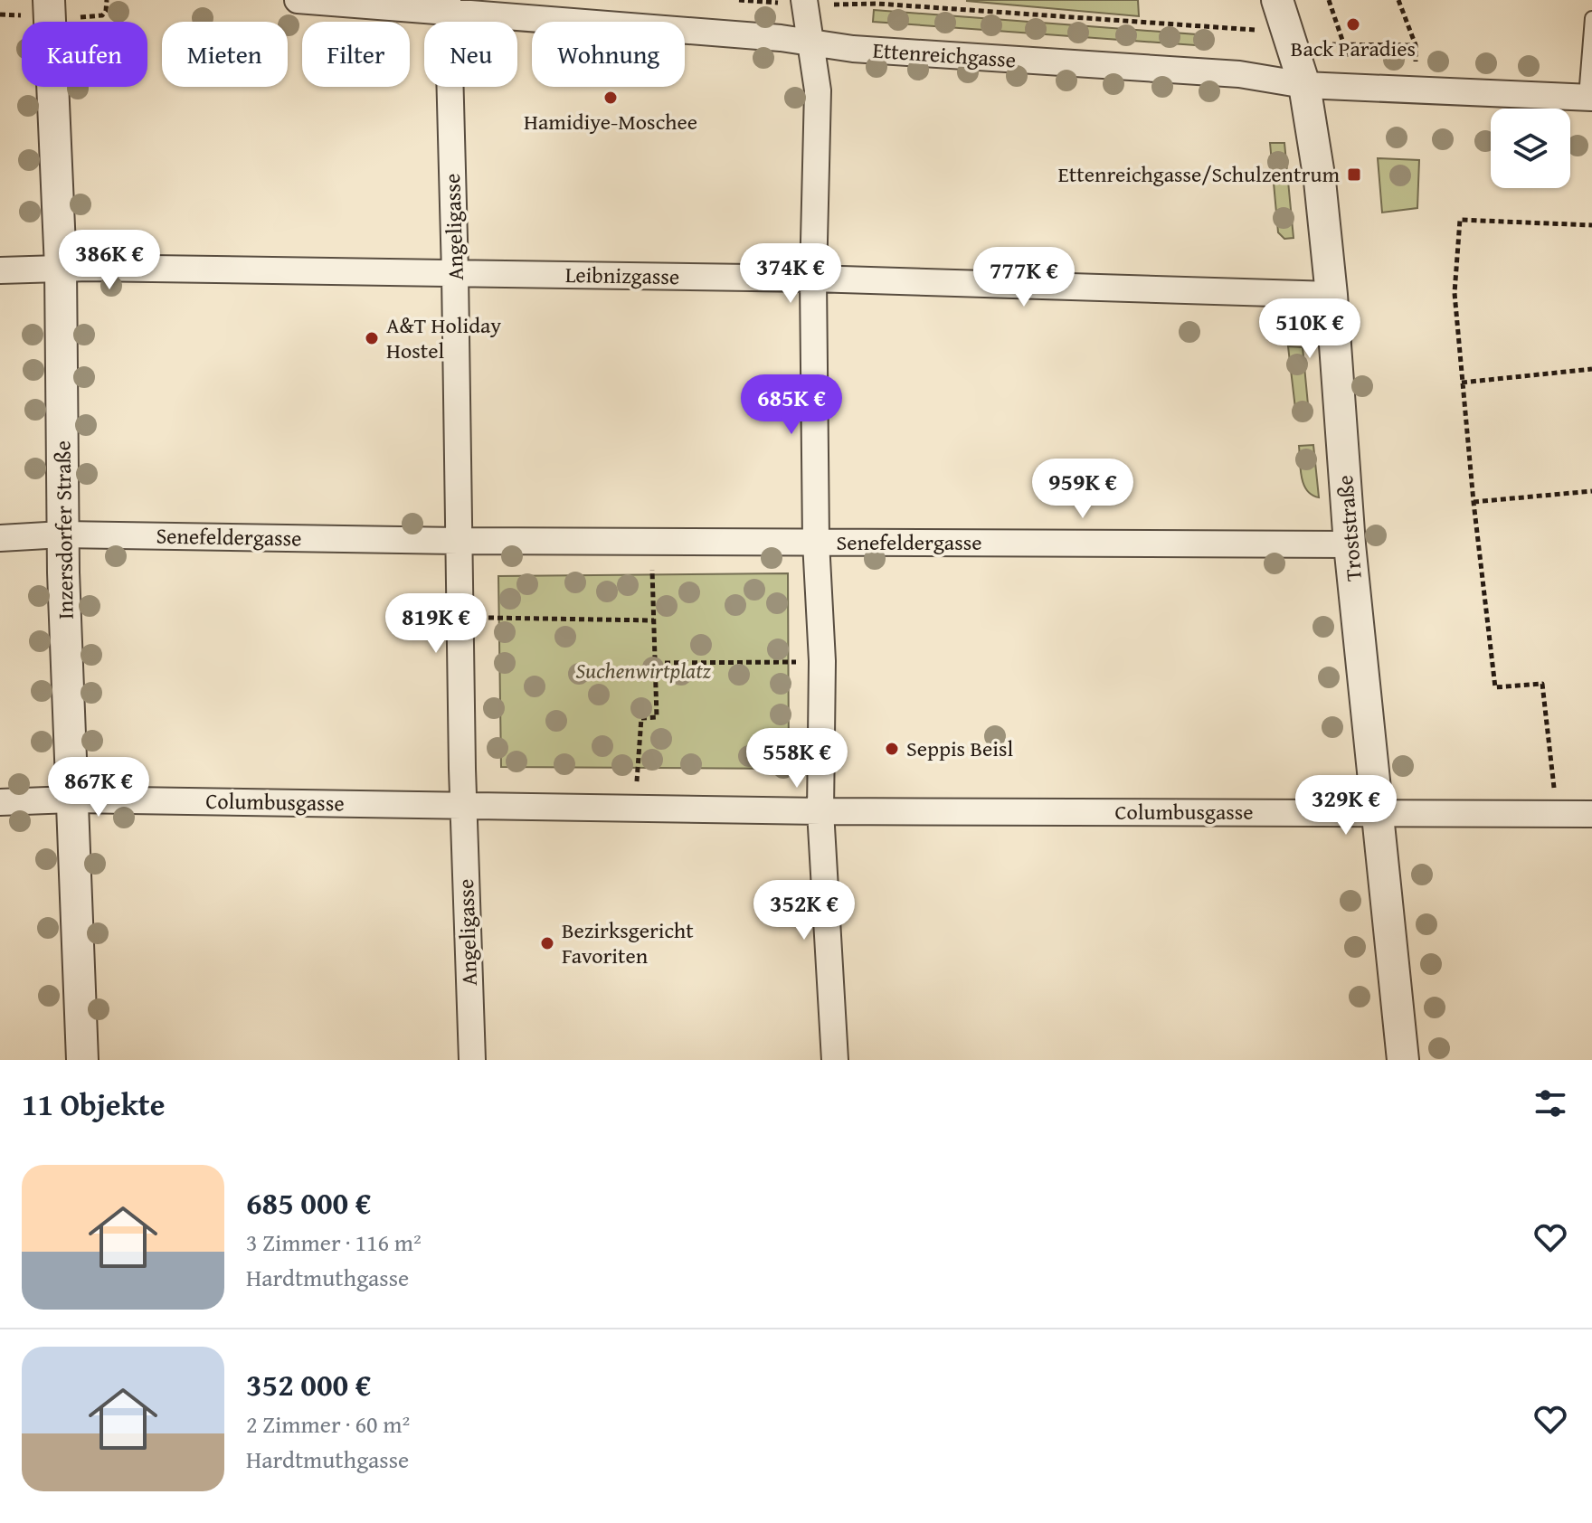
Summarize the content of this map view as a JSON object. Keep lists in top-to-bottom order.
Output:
{
  "streets": {
    "street": [
      "Ettenreichgasse",
      "Angeligasse",
      "Leibnizgasse",
      "Troststraße",
      "Inzersdorfer Straße",
      "Senefeldergasse",
      "Columbusgasse"
    ]
  },
  "crossings": [
    ["Ettenreichgasse", "Angeligasse"],
    ["Ettenreichgasse", "Troststraße"],
    ["Angeligasse", "Leibnizgasse"],
    ["Angeligasse", "Senefeldergasse"],
    ["Angeligasse", "Columbusgasse"],
    ["Leibnizgasse", "Troststraße"],
    ["Leibnizgasse", "Inzersdorfer Straße"],
    ["Troststraße", "Senefeldergasse"],
    ["Troststraße", "Columbusgasse"],
    ["Inzersdorfer Straße", "Senefeldergasse"],
    ["Inzersdorfer Straße", "Columbusgasse"]
  ],
  "parks": ["Suchenwirtplatz"],
  "places": {
    "other": [
      "Back Paradies",
      "Hamidiye-Moschee",
      "A&T Holiday Hostel",
      "Seppis Beisl",
      "Bezirksgericht Favoriten"
    ],
    "transit": ["Ettenreichgasse/Schulzentrum"]
  },
  "page": {
    "chip": [
      "Kaufen",
      "Mieten",
      "Filter",
      "Neu",
      "Wohnung"
    ],
    "price": [
      "386K €",
      "374K €",
      "777K €",
      "510K €",
      "685K €",
      "959K €",
      "819K €",
      "558K €",
      "867K €",
      "329K €",
      "352K €"
    ],
    "heading": "11 Objekte",
    "list": [
      {
        "name": "685 000 €",
        "note": "3 Zimmer · 116 m² · Hardtmuthgasse"
      },
      {
        "name": "352 000 €",
        "note": "2 Zimmer · 60 m² · Hardtmuthgasse"
      }
    ]
  }
}
